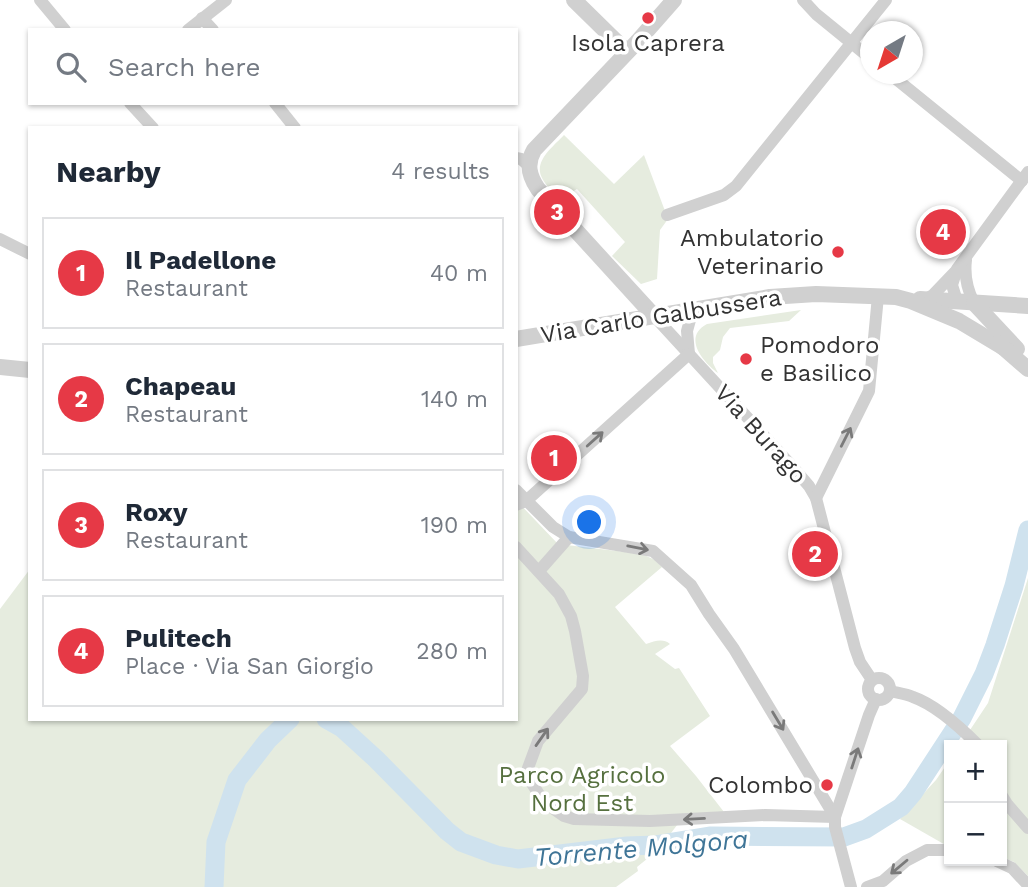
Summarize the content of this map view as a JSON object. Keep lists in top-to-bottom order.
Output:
{
  "streets": {
    "street": ["Via Carlo Galbussera", "Via Burago"]
  },
  "crossings": [
    ["Via Carlo Galbussera", "Via Burago"]
  ],
  "water": ["Torrente Molgora"],
  "parks": ["Parco Agricolo Nord Est"],
  "places": [
    "Isola Caprera",
    "Ambulatorio Veterinario",
    "Pomodoro e Basilico",
    "Colombo"
  ],
  "north": "bottom left",
  "page": {
    "search": "Search here",
    "heading": ["Nearby", "4 results"],
    "pins": [
      "3",
      "4",
      "1",
      "2"
    ],
    "list": [
      {
        "mark": "1",
        "name": "Il Padellone",
        "note": "Restaurant",
        "value": "40 m"
      },
      {
        "mark": "2",
        "name": "Chapeau",
        "note": "Restaurant",
        "value": "140 m"
      },
      {
        "mark": "3",
        "name": "Roxy",
        "note": "Restaurant",
        "value": "190 m"
      },
      {
        "mark": "4",
        "name": "Pulitech",
        "note": "Place · Via San Giorgio",
        "value": "280 m"
      }
    ],
    "map_buttons": ["+", "−"]
  }
}
